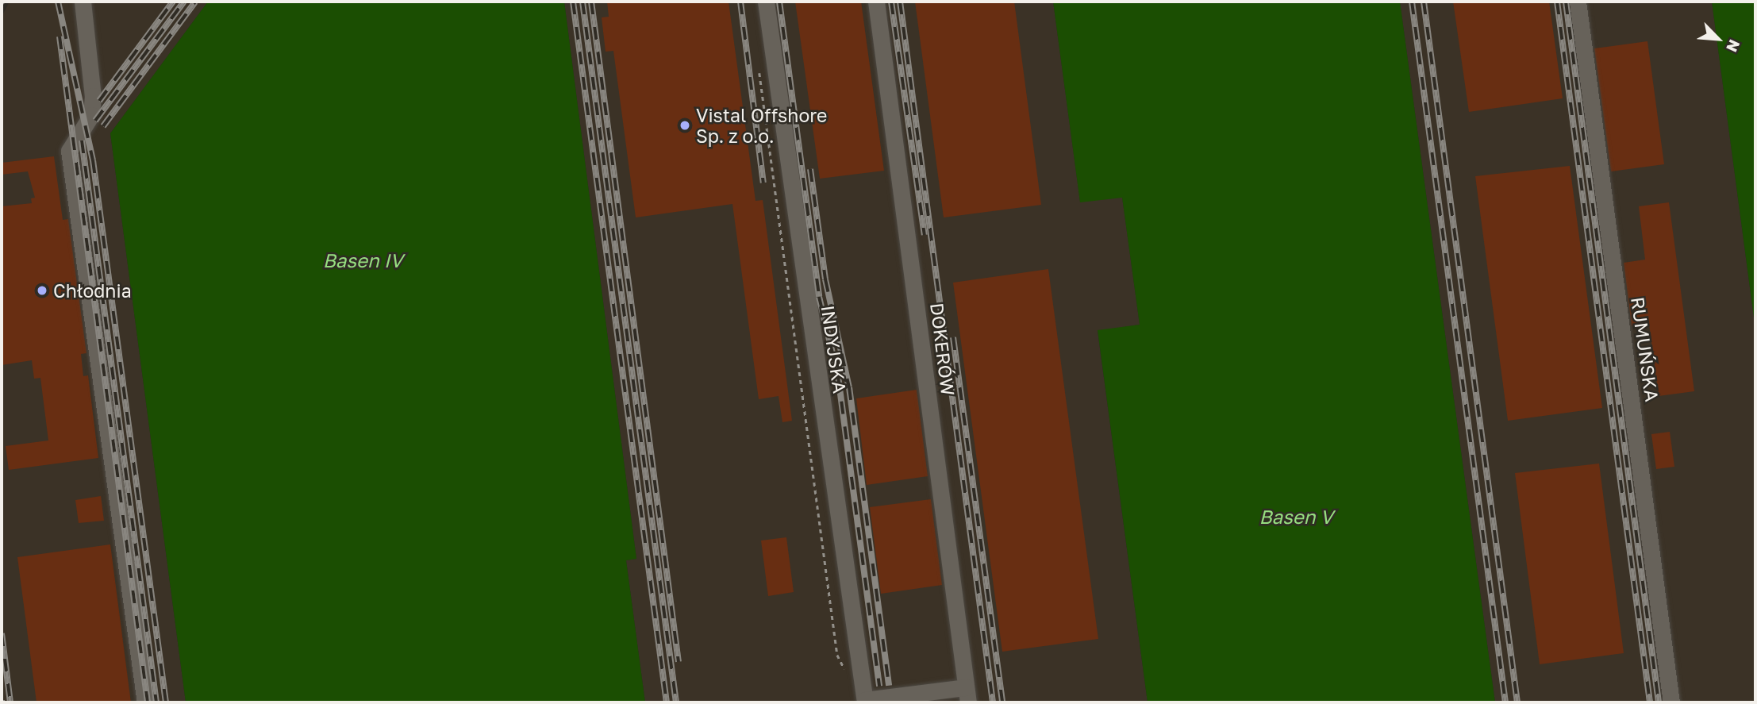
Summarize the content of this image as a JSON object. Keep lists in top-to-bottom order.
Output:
{
  "streets": {
    "lane": ["INDYJSKA", "DOKERÓW", "RUMUŃSKA"]
  },
  "water": ["Basen IV", "Basen V"],
  "places": ["Vistal Offshore Sp. z o.o.", "Chłodnia"],
  "north": "bottom right"
}
